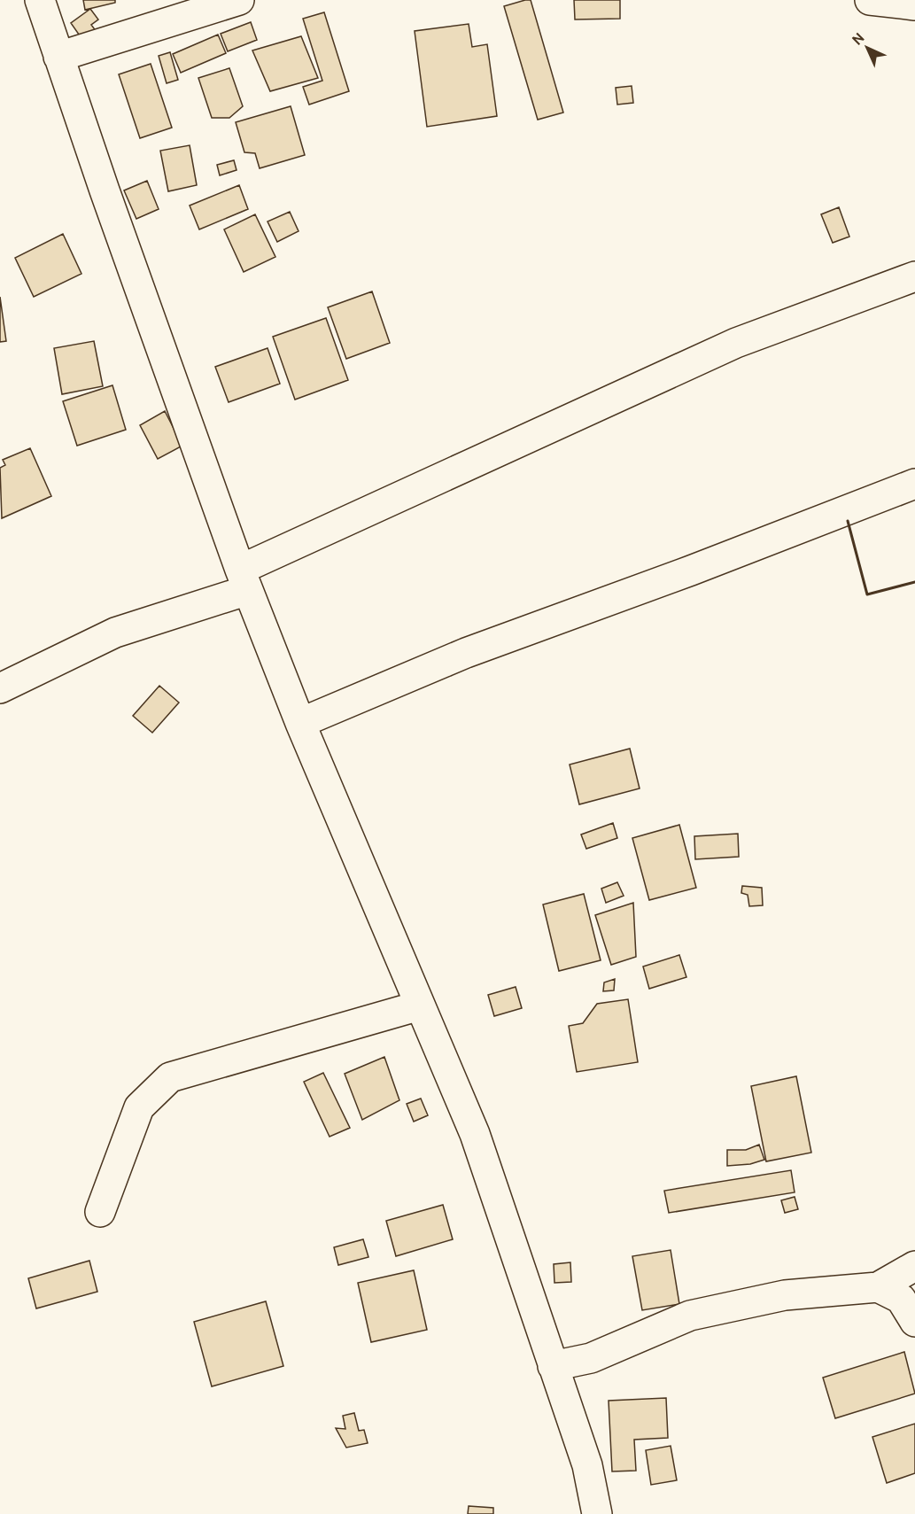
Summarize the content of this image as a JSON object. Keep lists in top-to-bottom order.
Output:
{
  "north": "top left"
}
